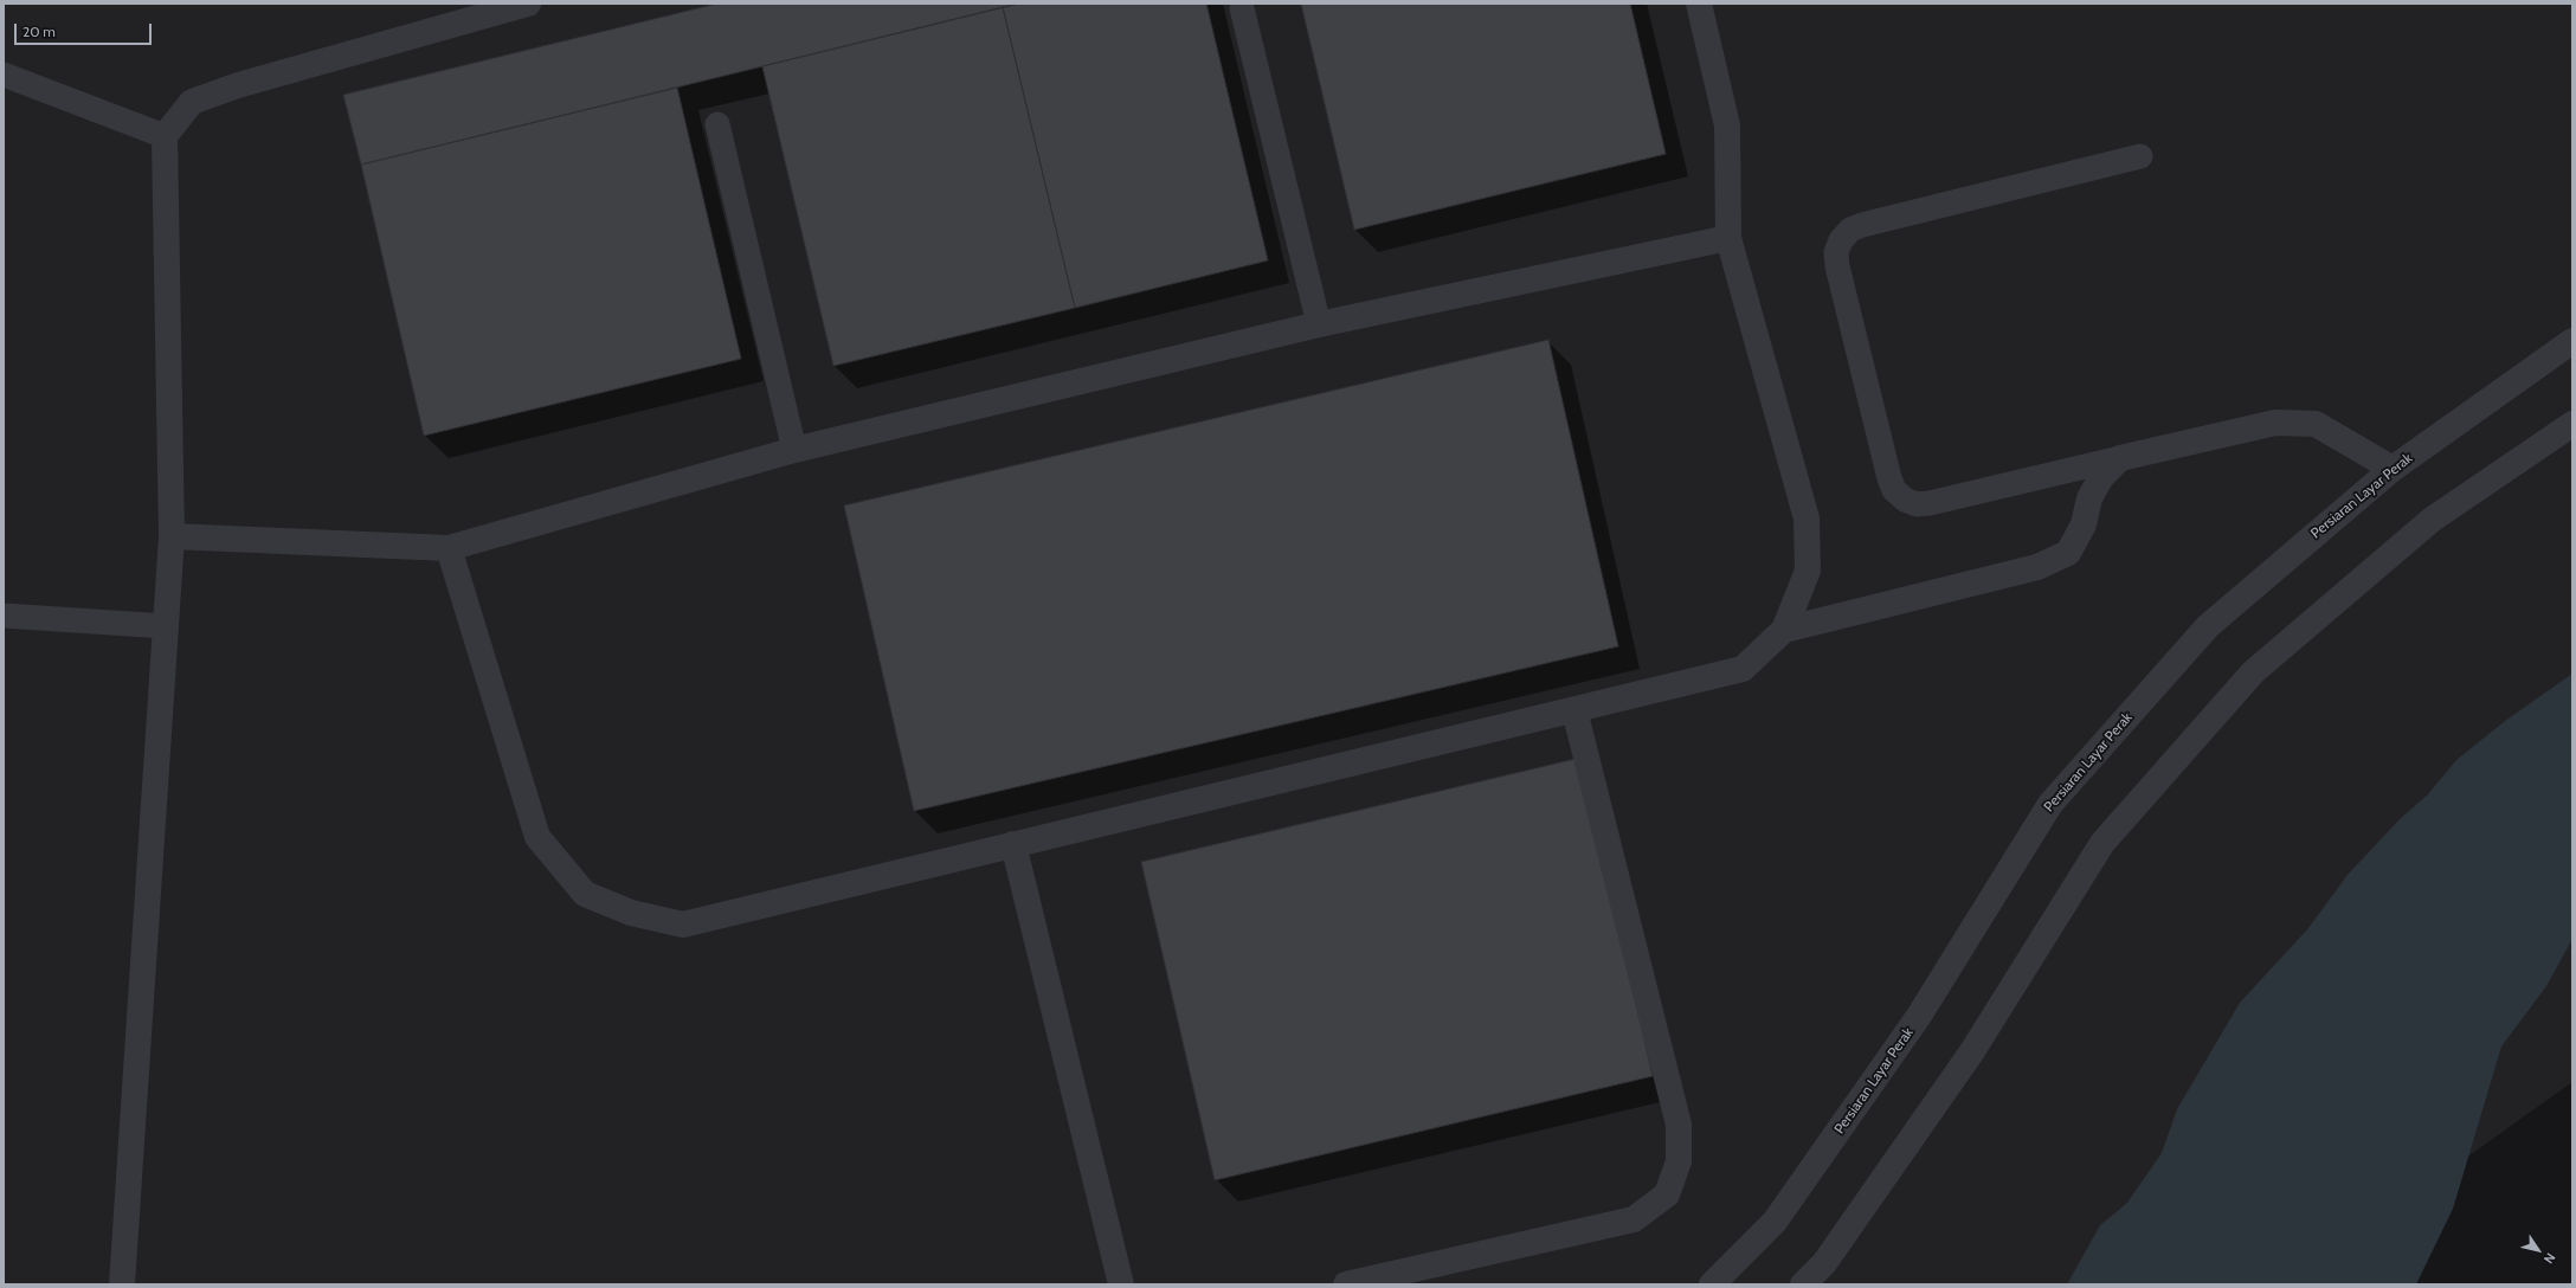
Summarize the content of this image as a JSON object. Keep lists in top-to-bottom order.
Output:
{
  "streets": {
    "street": ["Persiaran Layar Perak"]
  },
  "scale_bar": "20 m",
  "north": "bottom right"
}
